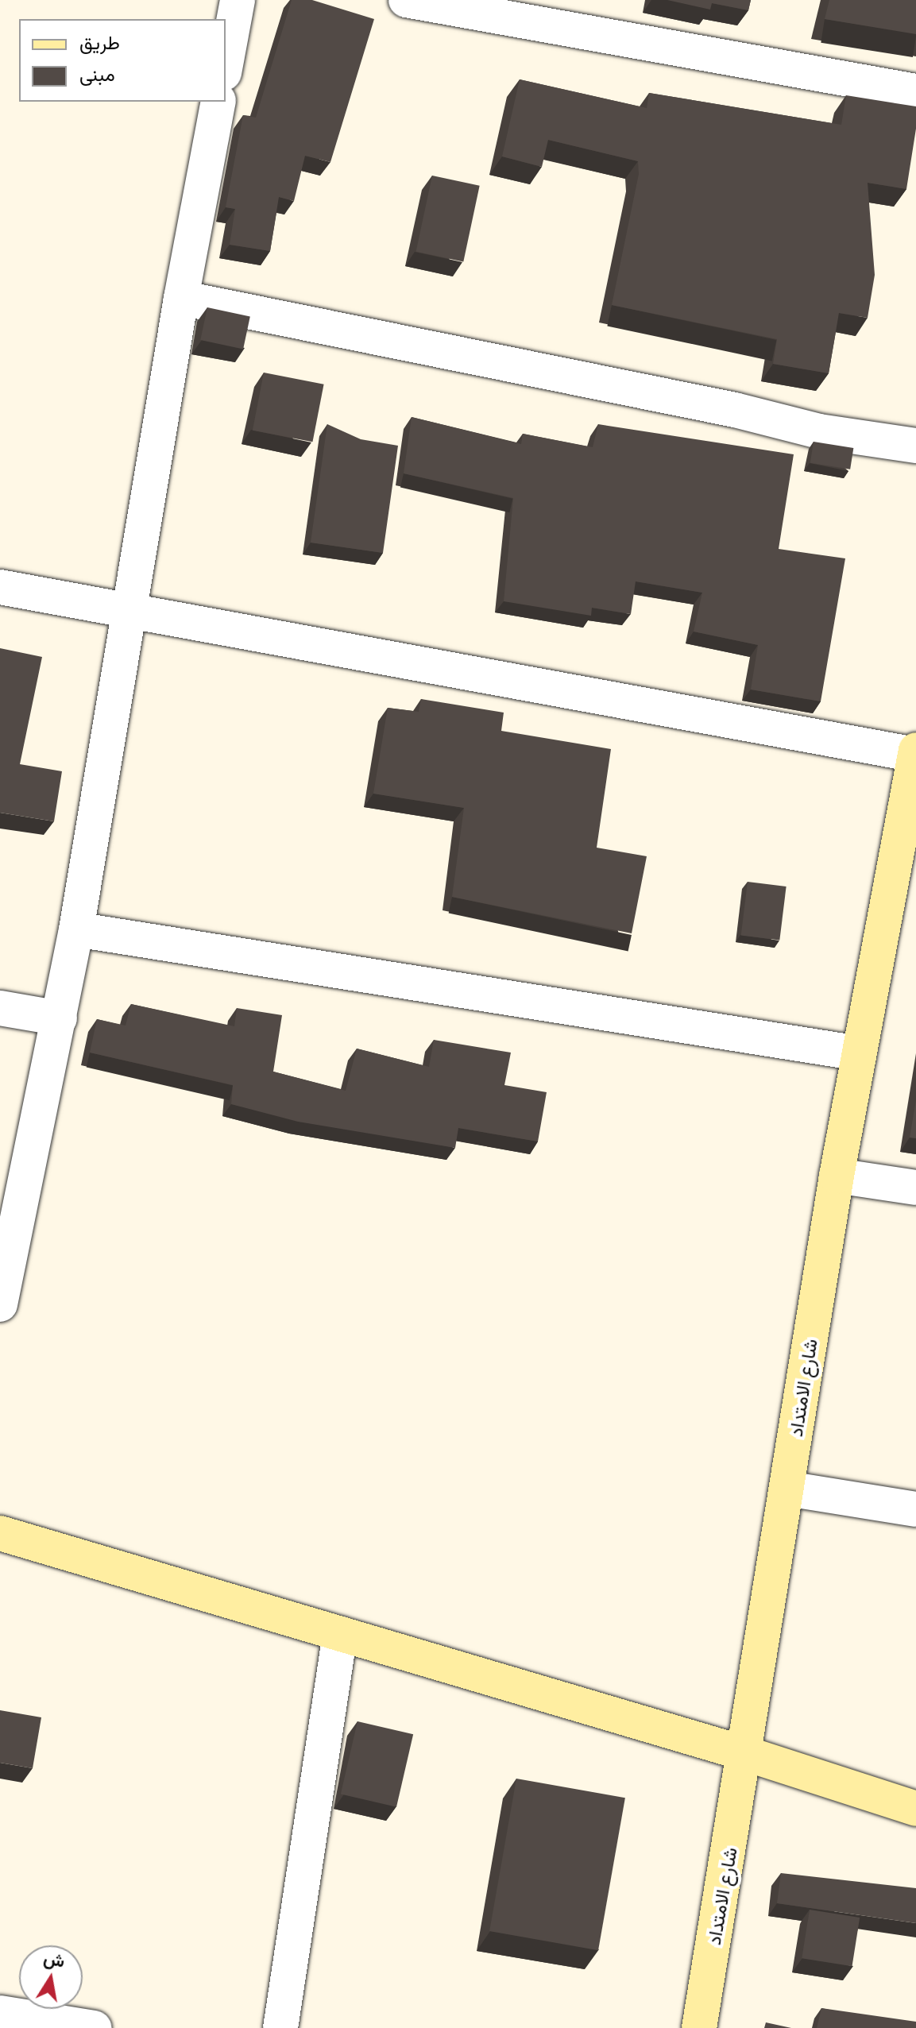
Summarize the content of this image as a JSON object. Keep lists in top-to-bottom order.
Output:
{
  "streets": {
    "street": ["شارع الامتداد"]
  },
  "legend": ["طريق", "مبنى"],
  "north": "top"
}
